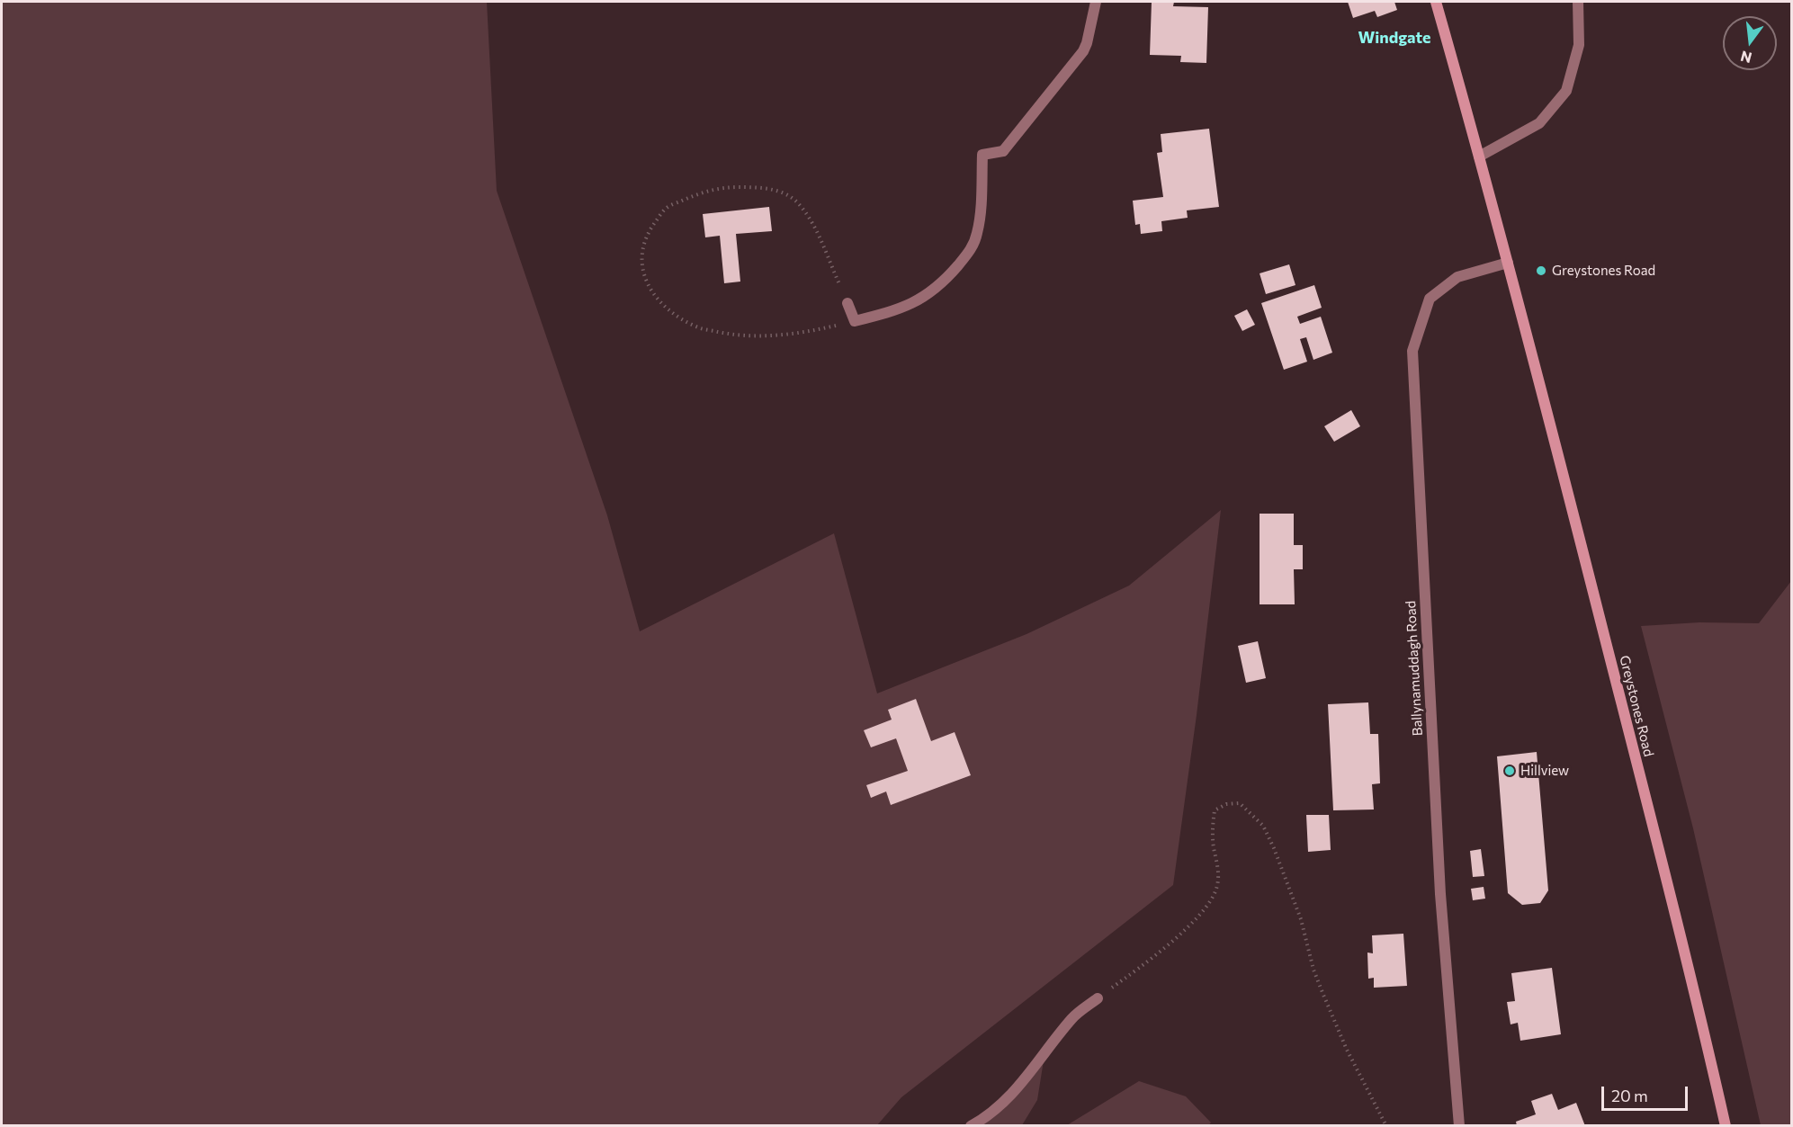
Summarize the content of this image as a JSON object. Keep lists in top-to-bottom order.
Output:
{
  "streets": {
    "main road": ["Greystones Road"],
    "street": ["Ballynamuddagh Road"]
  },
  "crossings": [
    ["Ballynamuddagh Road", "Greystones Road"]
  ],
  "districts": ["Windgate"],
  "places": ["Greystones Road", "Hillview"],
  "scale_bar": "20 m",
  "north": "bottom"
}
